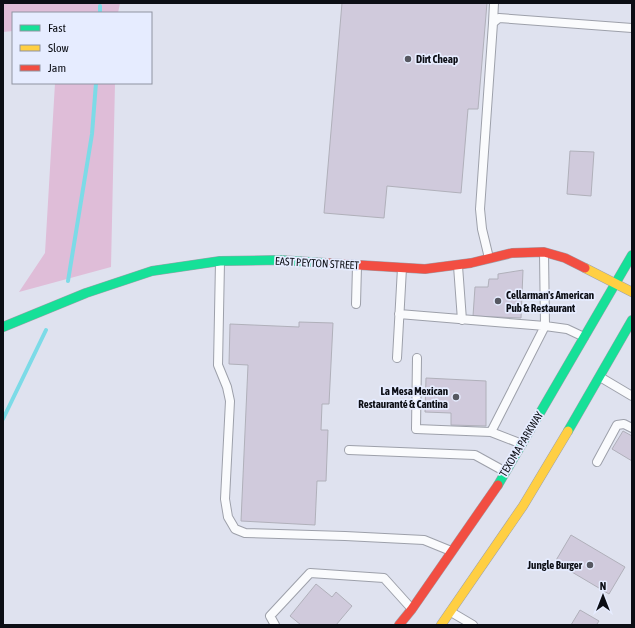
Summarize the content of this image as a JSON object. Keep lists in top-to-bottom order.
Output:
{
  "streets": {
    "main road": ["EAST PEYTON STREET", "TEXOMA PARKWAY"]
  },
  "crossings": [
    ["EAST PEYTON STREET", "TEXOMA PARKWAY"]
  ],
  "places": [
    "Dirt Cheap",
    "Cellarman's American Pub & Restaurant",
    "La Mesa Mexican Restauranté & Cantina",
    "Jungle Burger"
  ],
  "legend": ["Fast", "Slow", "Jam"],
  "north": "top"
}
